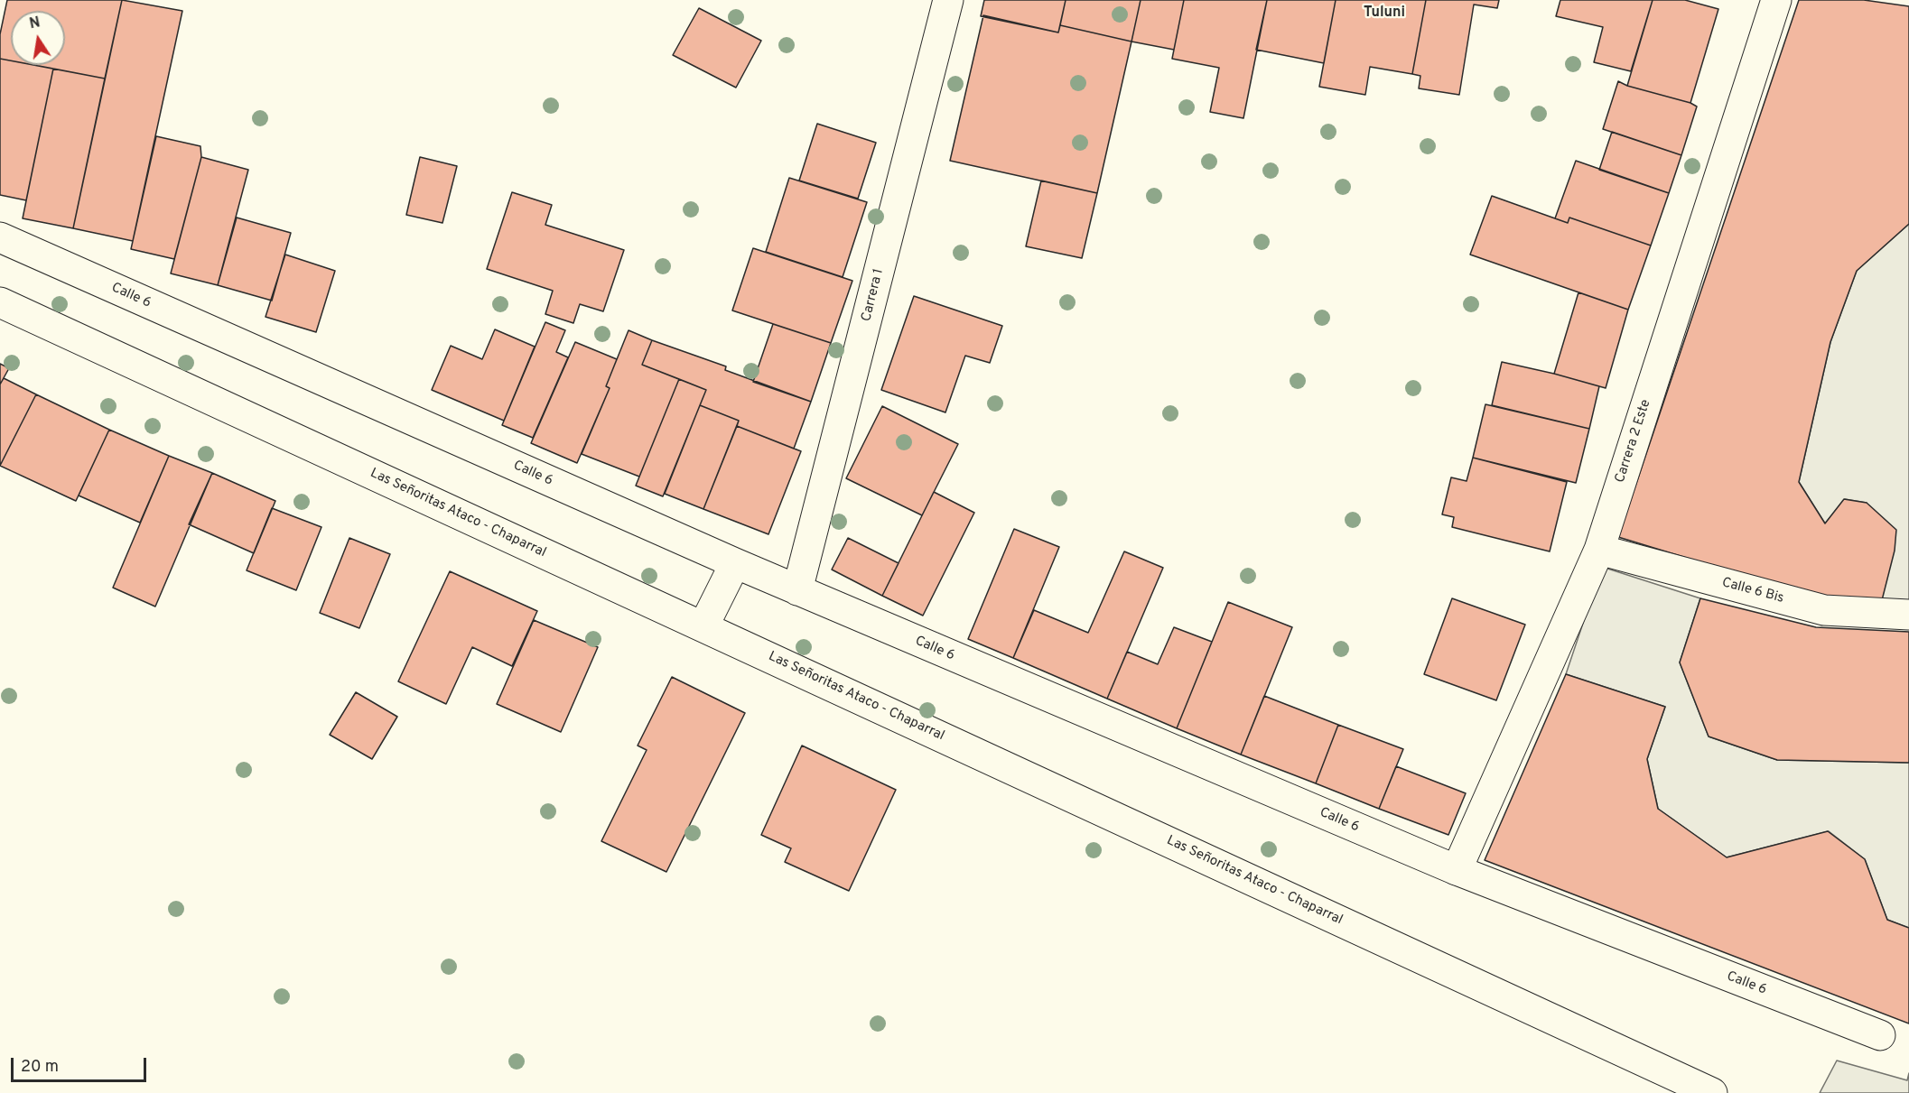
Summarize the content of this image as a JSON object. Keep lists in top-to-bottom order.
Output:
{
  "streets": {
    "street": [
      "Carrera 1",
      "Calle 6",
      "Carrera 2 Este",
      "Las Señoritas Ataco - Chaparral",
      "Calle 6 Bis"
    ]
  },
  "crossings": [
    ["Carrera 1", "Calle 6"],
    ["Calle 6", "Carrera 2 Este"],
    ["Carrera 2 Este", "Calle 6 Bis"]
  ],
  "districts": ["Tuluni"],
  "scale_bar": "20 m",
  "north": "top"
}
